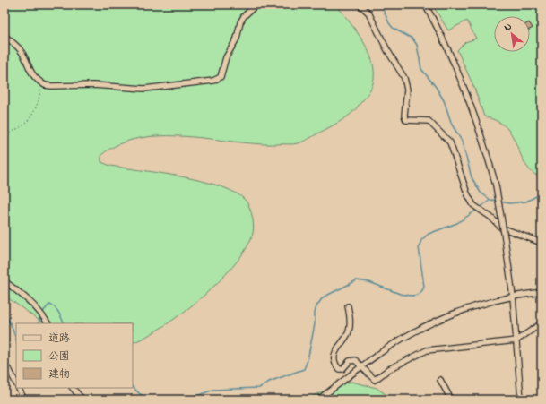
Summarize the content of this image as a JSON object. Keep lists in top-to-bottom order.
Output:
{
  "legend": ["道路", "公園", "建物"],
  "north": "top left"
}
